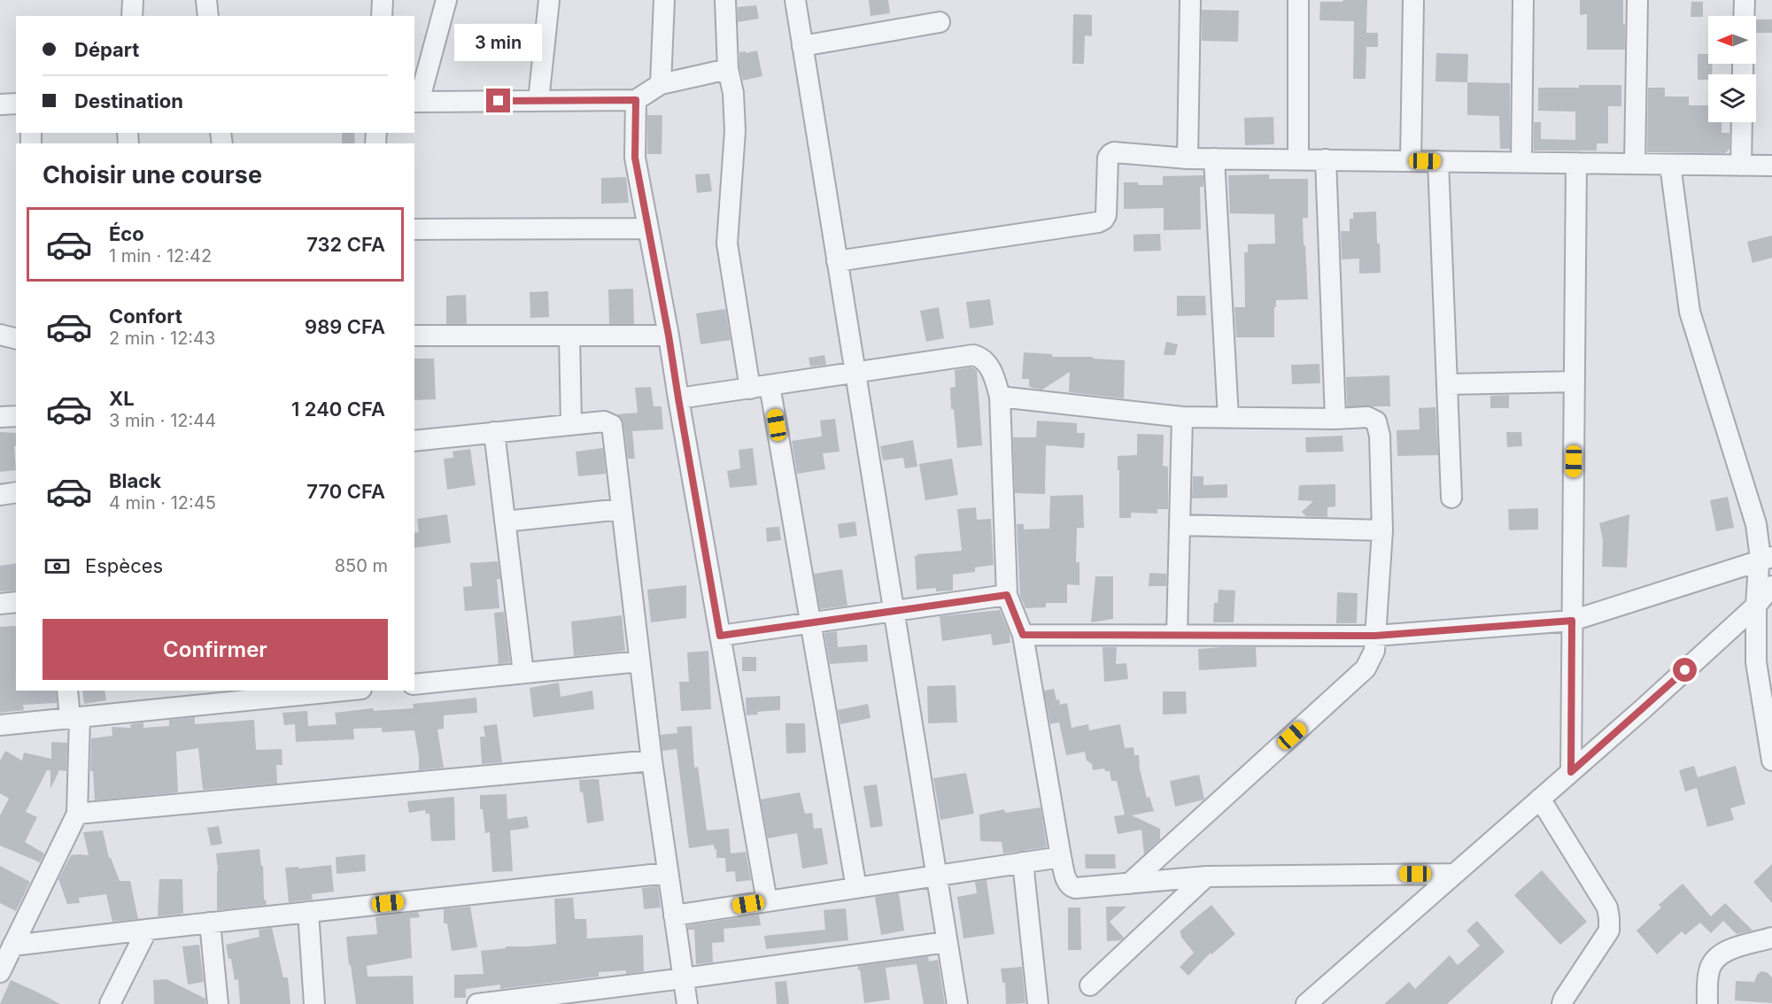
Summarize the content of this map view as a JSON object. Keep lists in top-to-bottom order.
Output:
{
  "north": "left",
  "page": {
    "banner": ["Départ", "Destination"],
    "bubble": "3 min",
    "heading": "Choisir une course",
    "list": [
      {
        "name": "Éco",
        "note": "1 min · 12:42",
        "value": "732 CFA"
      },
      {
        "name": "Confort",
        "note": "2 min · 12:43",
        "value": "989 CFA"
      },
      {
        "name": "XL",
        "note": "3 min · 12:44",
        "value": "1 240 CFA"
      },
      {
        "name": "Black",
        "note": "4 min · 12:45",
        "value": "770 CFA"
      }
    ],
    "pay": ["Espèces", "850 m"],
    "buttons": "Confirmer"
  }
}
